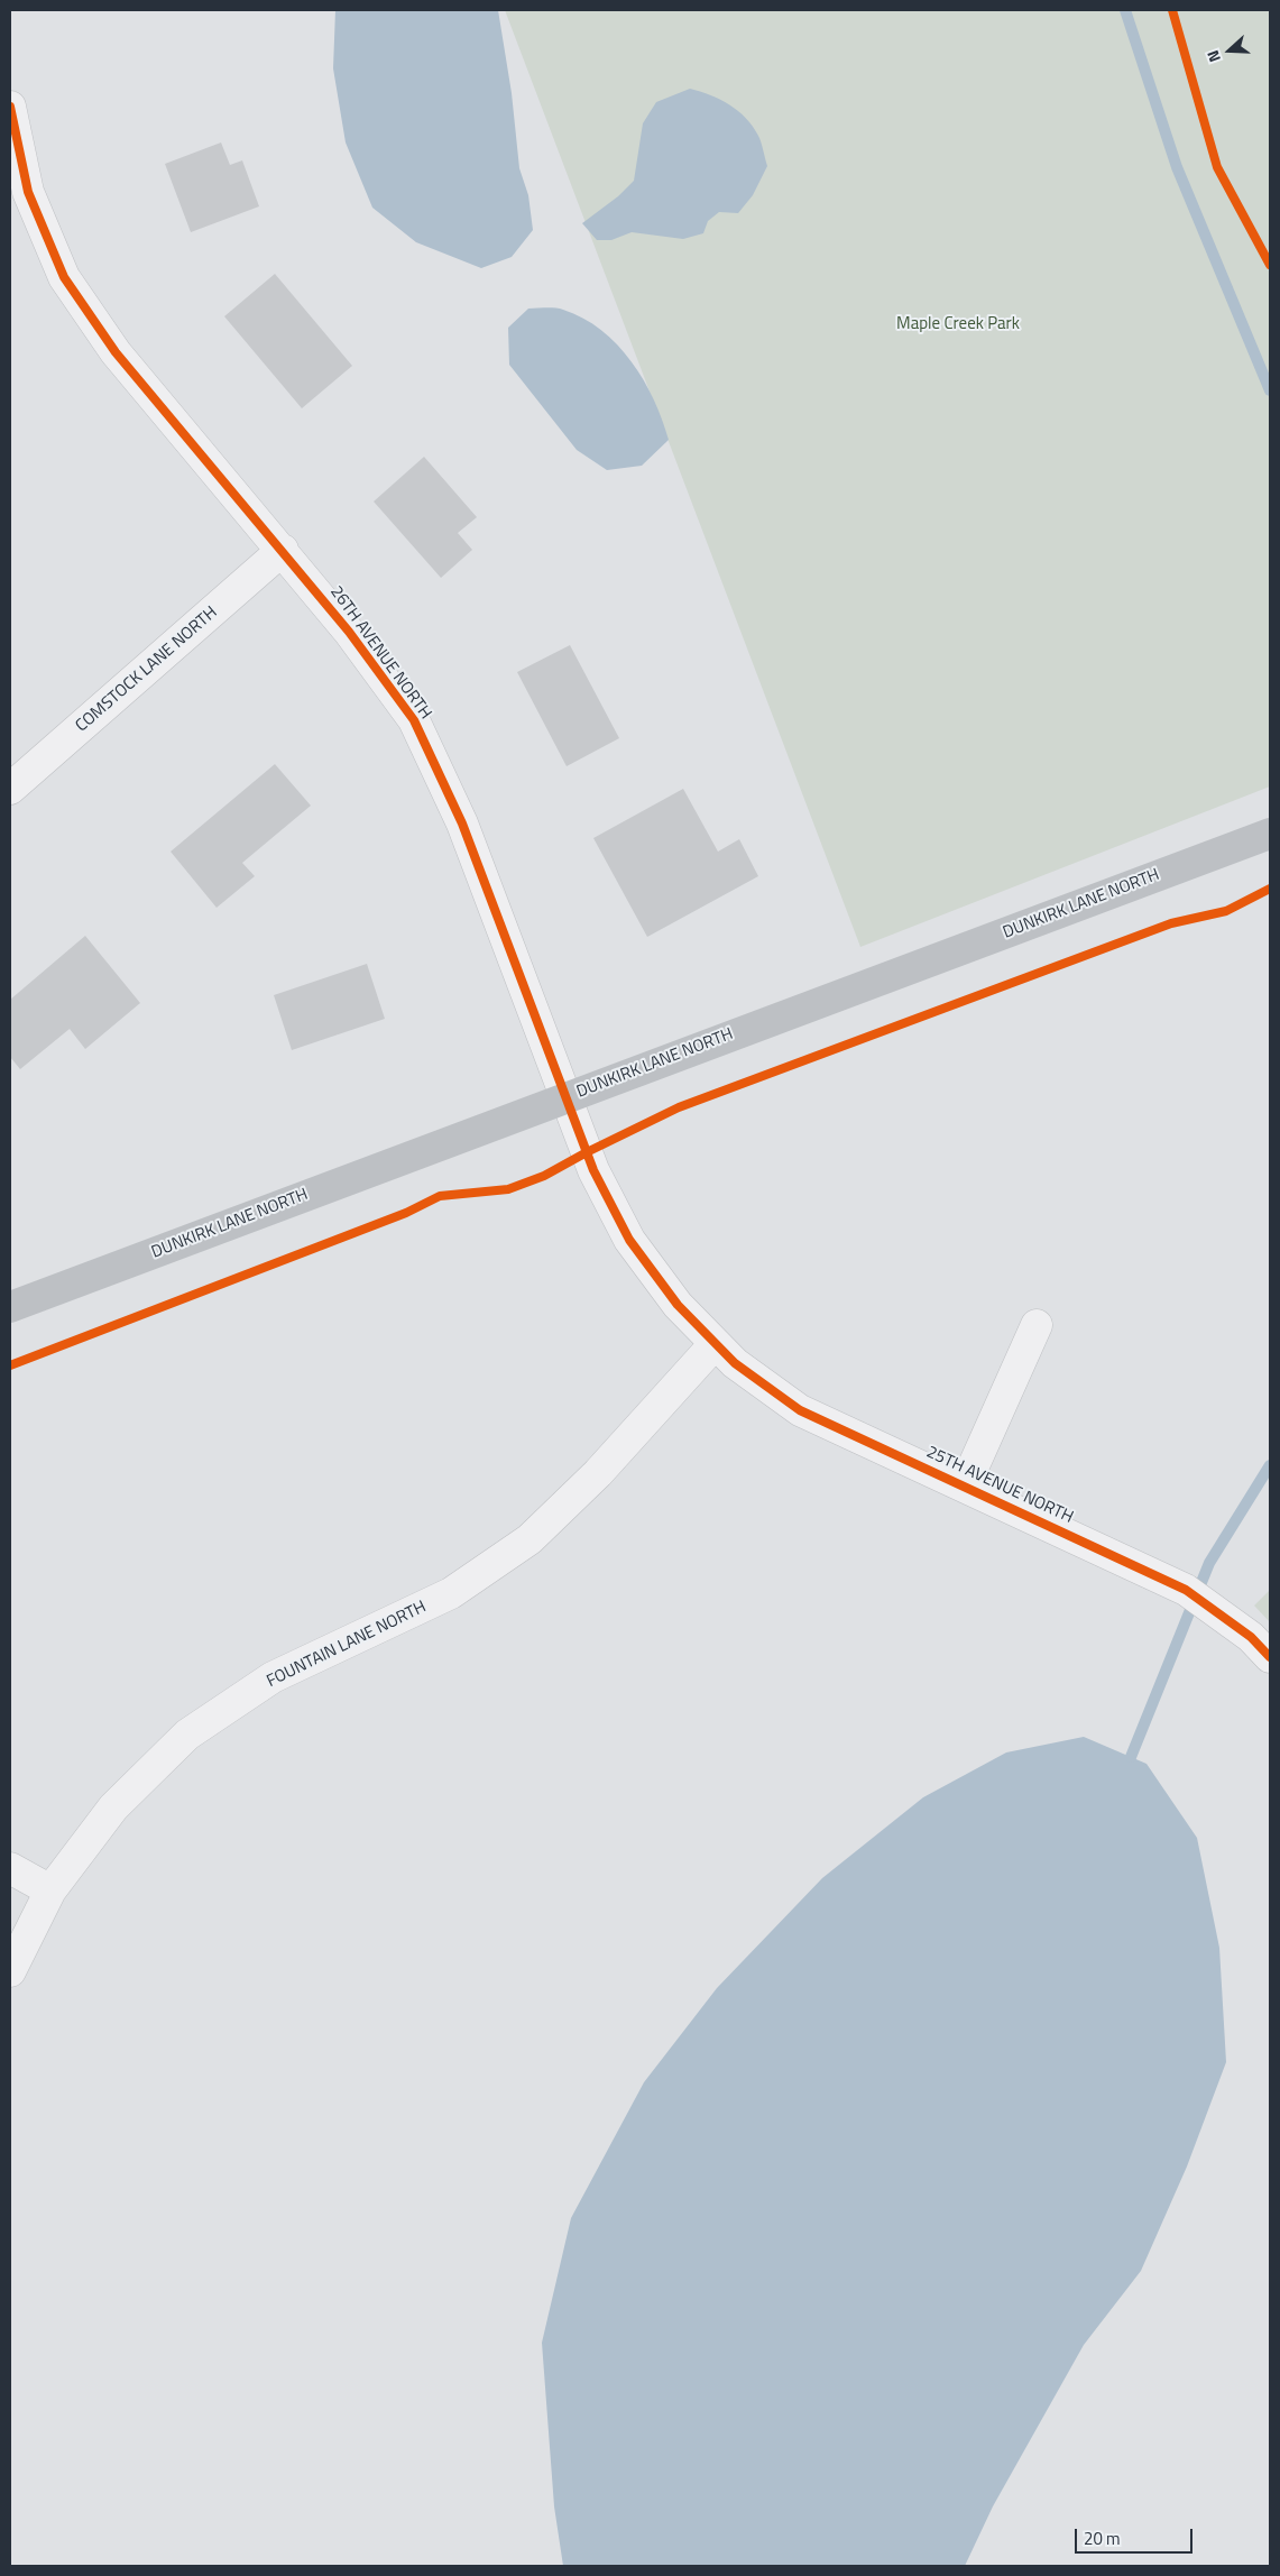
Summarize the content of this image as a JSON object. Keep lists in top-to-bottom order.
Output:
{
  "streets": {
    "street": [
      "26TH AVENUE NORTH",
      "COMSTOCK LANE NORTH",
      "DUNKIRK LANE NORTH",
      "25TH AVENUE NORTH",
      "FOUNTAIN LANE NORTH"
    ]
  },
  "crossings": [
    ["26TH AVENUE NORTH", "COMSTOCK LANE NORTH"],
    ["26TH AVENUE NORTH", "DUNKIRK LANE NORTH"],
    ["26TH AVENUE NORTH", "25TH AVENUE NORTH"],
    ["26TH AVENUE NORTH", "FOUNTAIN LANE NORTH"],
    ["25TH AVENUE NORTH", "FOUNTAIN LANE NORTH"]
  ],
  "parks": ["Maple Creek Park"],
  "scale_bar": "20 m",
  "north": "left"
}
